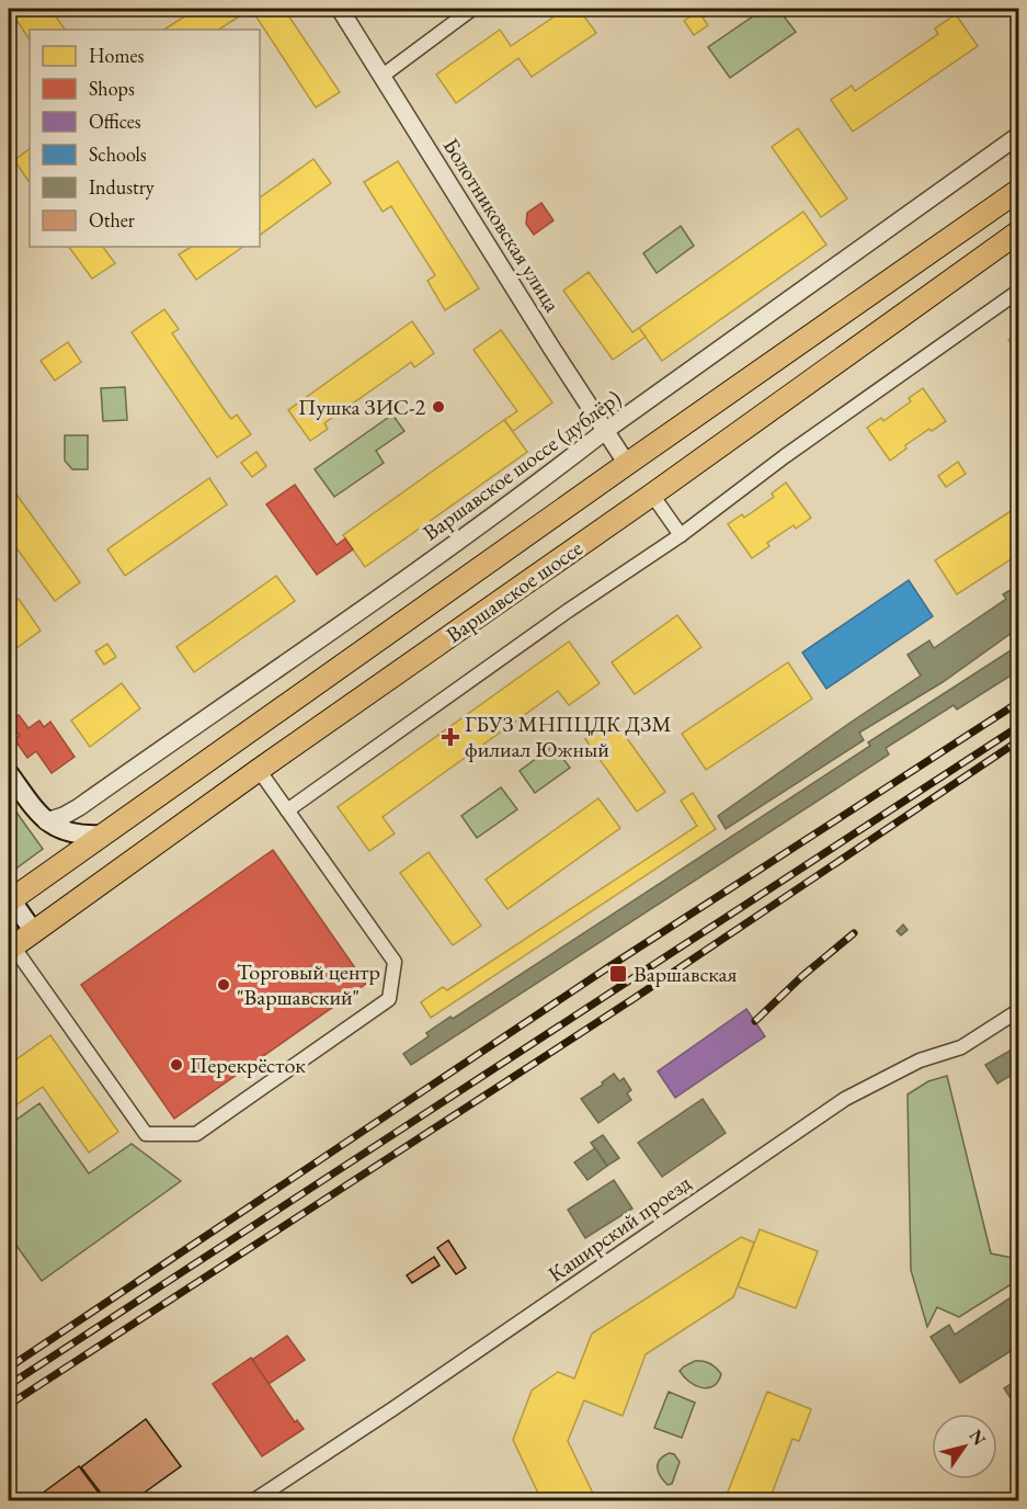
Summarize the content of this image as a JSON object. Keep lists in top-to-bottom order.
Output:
{
  "streets": {
    "main road": ["Варшавское шоссе"],
    "street": ["Болотниковская улица", "Варшавское шоссе (дублёр)", "Каширский проезд"]
  },
  "crossings": [
    ["Болотниковская улица", "Варшавское шоссе (дублёр)"],
    ["Болотниковская улица", "Варшавское шоссе"]
  ],
  "places": {
    "other": ["Пушка ЗИС-2", "Торговый центр \"Варшавский\"", "Перекрёсток"],
    "health": ["ГБУЗ МНПЦДК ДЗМ филиал Южный"],
    "transit": ["Варшавская"]
  },
  "legend": [
    "Homes",
    "Shops",
    "Offices",
    "Schools",
    "Industry",
    "Other"
  ],
  "north": "top right"
}
